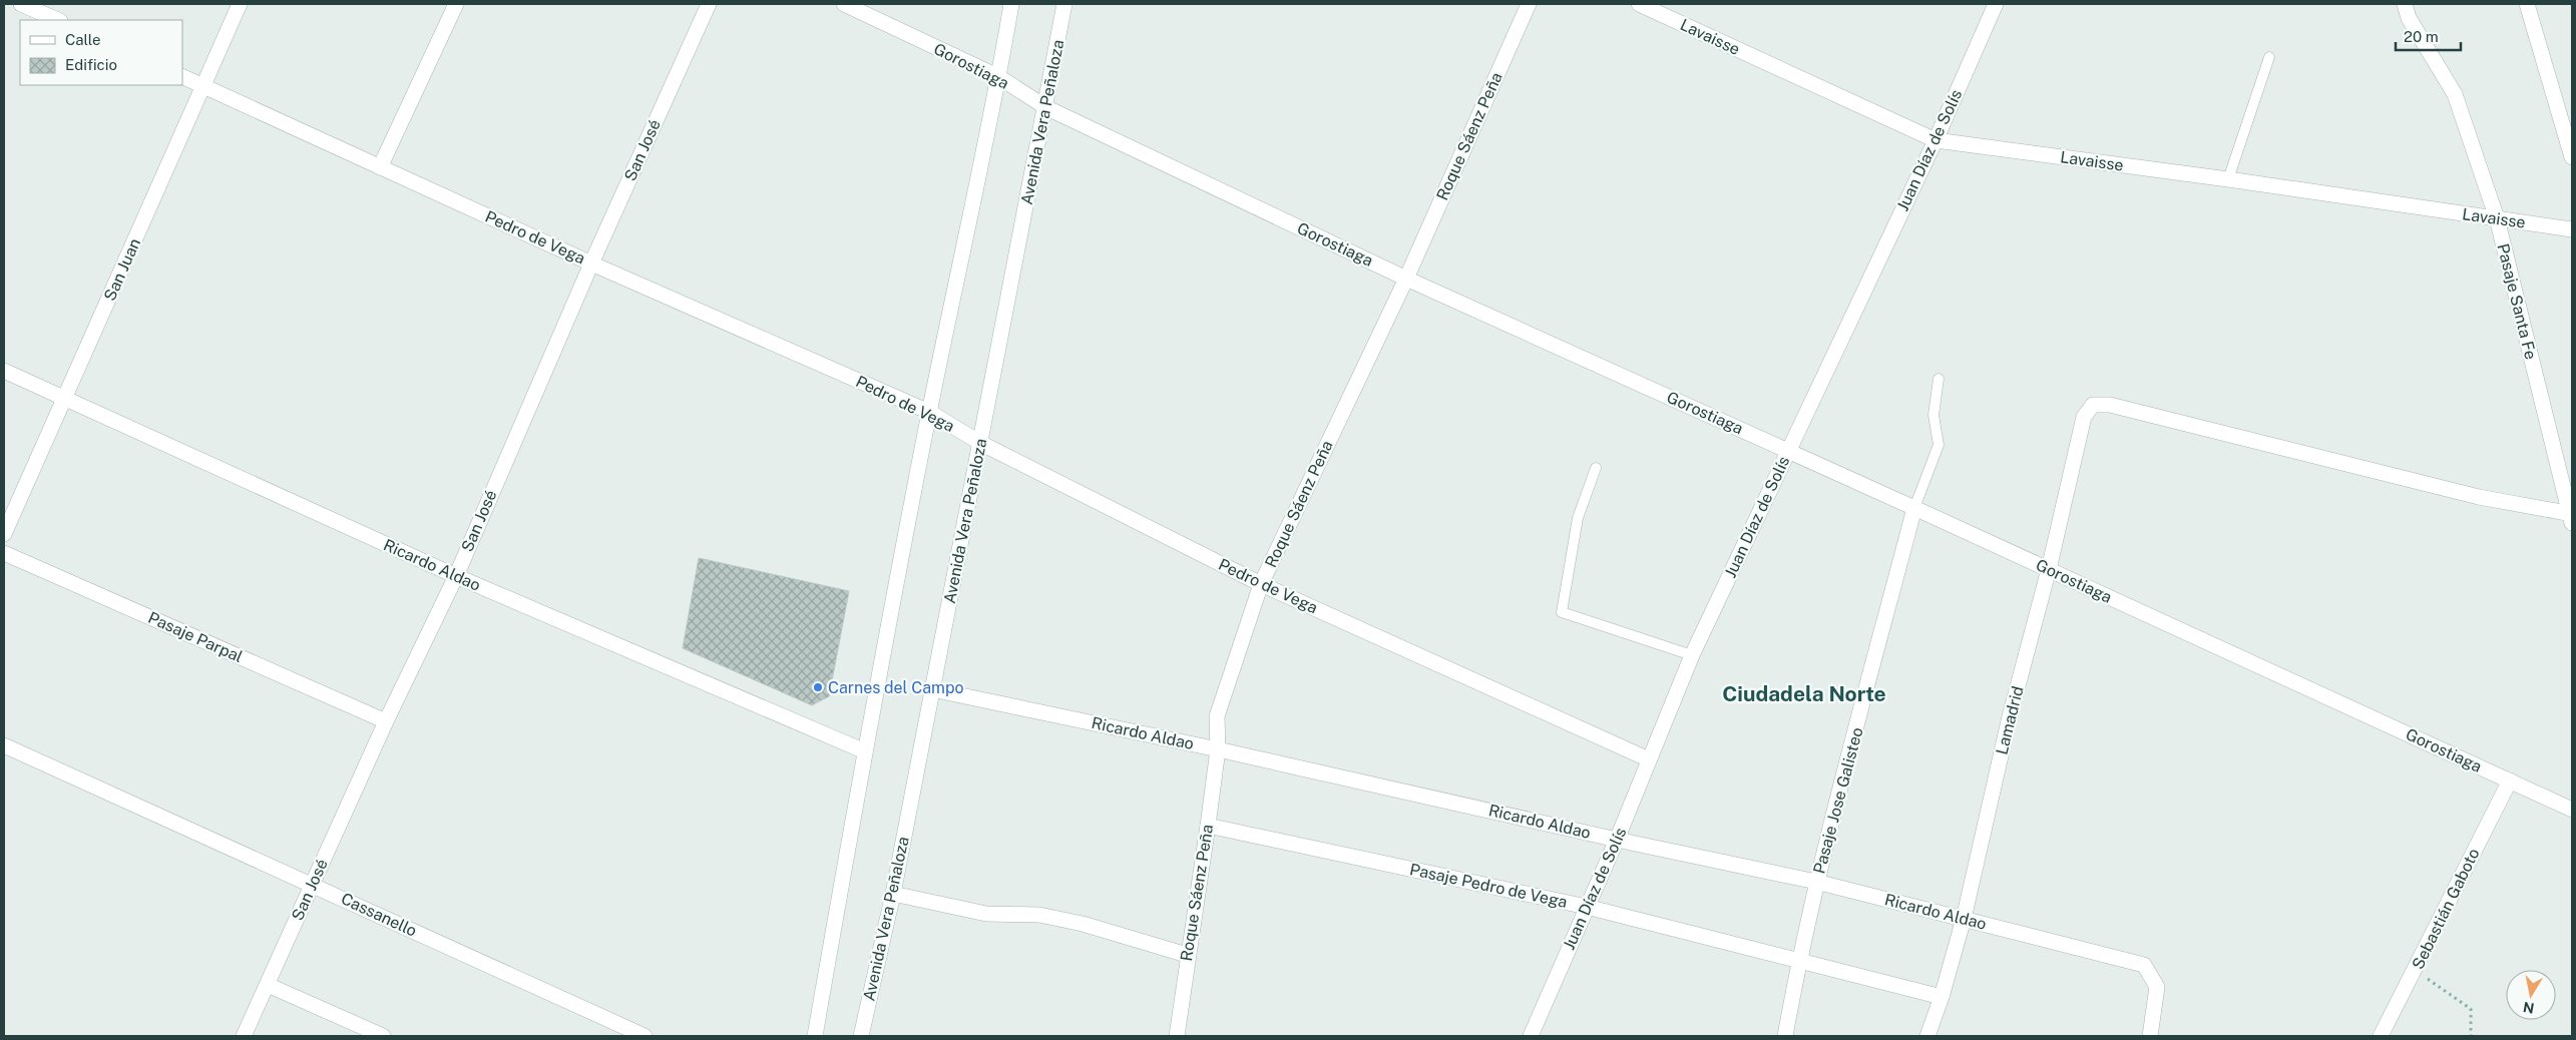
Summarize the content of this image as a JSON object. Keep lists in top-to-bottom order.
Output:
{
  "streets": {
    "street": [
      "Lavaisse",
      "Gorostiaga",
      "Avenida Vera Peñaloza",
      "Roque Sáenz Peña",
      "San José",
      "Juan Díaz de Solís",
      "Pedro de Vega",
      "San Juan",
      "Pasaje Santa Fe",
      "Ricardo Aldao",
      "Pasaje Parpal",
      "Lamadrid",
      "Pasaje Jose Galisteo",
      "Pasaje Pedro de Vega",
      "Sebastián Gaboto",
      "Cassanello"
    ]
  },
  "crossings": [
    ["Lavaisse", "Juan Díaz de Solís"],
    ["Lavaisse", "Pasaje Santa Fe"],
    ["Gorostiaga", "Avenida Vera Peñaloza"],
    ["Gorostiaga", "Roque Sáenz Peña"],
    ["Gorostiaga", "Juan Díaz de Solís"],
    ["Gorostiaga", "Lamadrid"],
    ["Gorostiaga", "Pasaje Jose Galisteo"],
    ["Gorostiaga", "Sebastián Gaboto"],
    ["Avenida Vera Peñaloza", "Pedro de Vega"],
    ["Avenida Vera Peñaloza", "Ricardo Aldao"],
    ["Roque Sáenz Peña", "Pedro de Vega"],
    ["Roque Sáenz Peña", "Ricardo Aldao"],
    ["Roque Sáenz Peña", "Pasaje Pedro de Vega"],
    ["San José", "Pedro de Vega"],
    ["San José", "Ricardo Aldao"],
    ["San José", "Pasaje Parpal"],
    ["San José", "Cassanello"],
    ["Juan Díaz de Solís", "Pedro de Vega"],
    ["Juan Díaz de Solís", "Ricardo Aldao"],
    ["Juan Díaz de Solís", "Pasaje Pedro de Vega"],
    ["Pedro de Vega", "San Juan"],
    ["San Juan", "Ricardo Aldao"],
    ["Pasaje Santa Fe", "Lamadrid"],
    ["Ricardo Aldao", "Lamadrid"],
    ["Ricardo Aldao", "Pasaje Jose Galisteo"],
    ["Lamadrid", "Pasaje Pedro de Vega"],
    ["Pasaje Jose Galisteo", "Pasaje Pedro de Vega"]
  ],
  "districts": ["Ciudadela Norte"],
  "places": ["Carnes del Campo"],
  "legend": ["Calle", "Edificio"],
  "scale_bar": "20 m",
  "north": "bottom"
}
